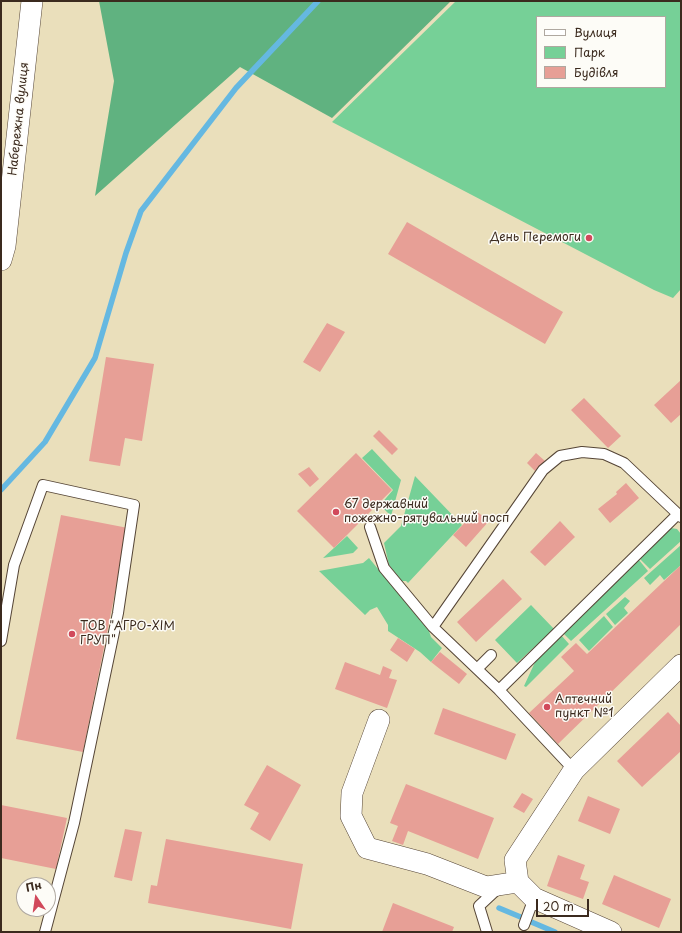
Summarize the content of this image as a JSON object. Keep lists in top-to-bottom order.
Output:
{
  "streets": {
    "street": ["Набережна вулиця"]
  },
  "places": [
    "День Перемоги",
    "67 державний пожежно-рятувальний посп",
    "ТОВ \"АГРО-ХІМ ГРУП\"",
    "Аптечний пункт №1"
  ],
  "legend": ["Вулиця", "Парк", "Будівля"],
  "scale_bar": "20 m",
  "north": "top"
}
